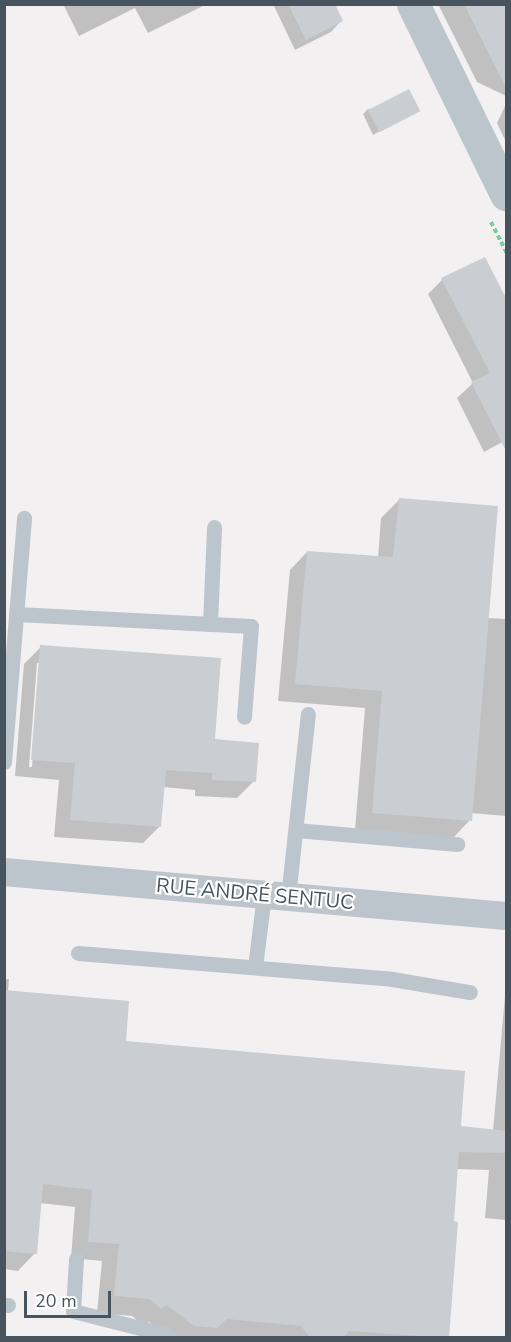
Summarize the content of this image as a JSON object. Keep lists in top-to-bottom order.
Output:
{
  "streets": {
    "street": ["RUE ANDRÉ SENTUC"]
  },
  "scale_bar": "20 m"
}
